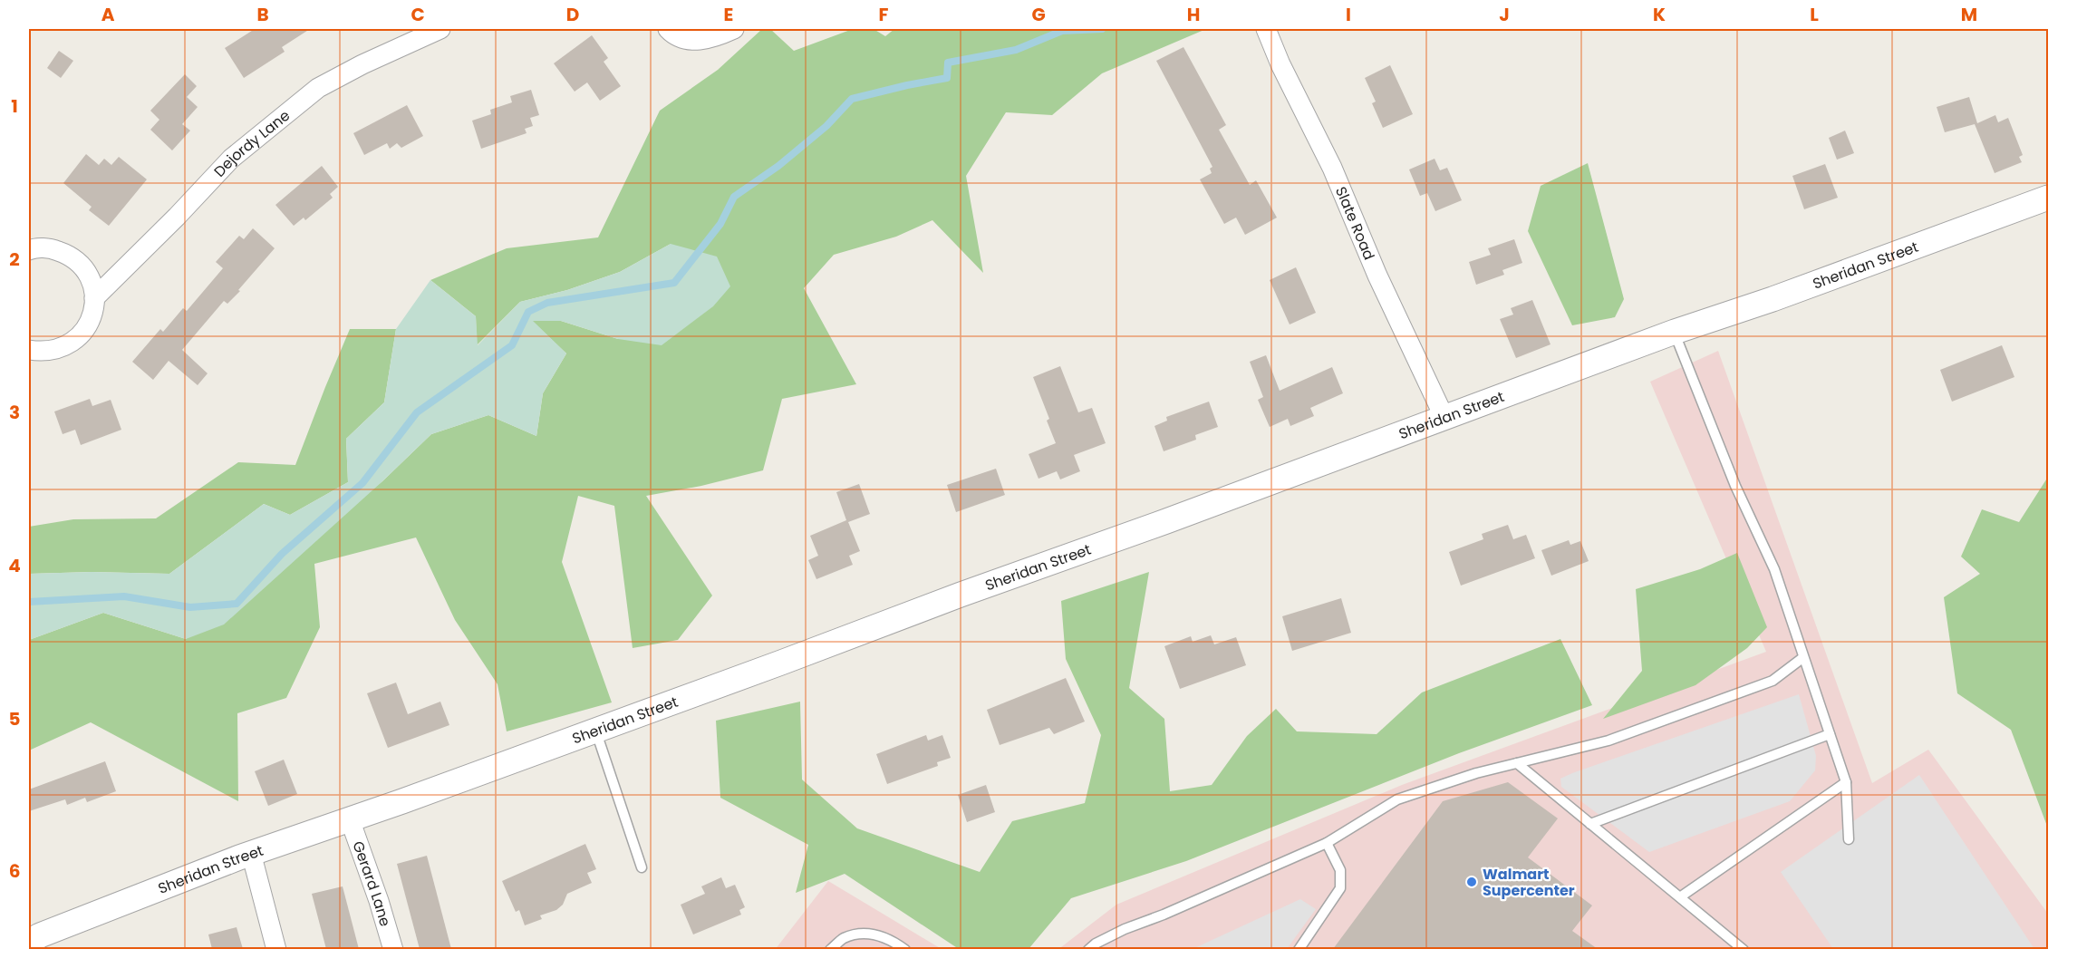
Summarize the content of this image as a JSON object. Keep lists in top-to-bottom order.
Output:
{
  "streets": {
    "street": [
      "Dejordy Lane",
      "Slate Road",
      "Sheridan Street",
      "Gerard Lane"
    ]
  },
  "crossings": [
    ["Slate Road", "Sheridan Street"],
    ["Sheridan Street", "Gerard Lane"]
  ],
  "places": ["Walmart Supercenter"],
  "grid": {
    "columns": [
      "A",
      "B",
      "C",
      "D",
      "E",
      "F",
      "G",
      "H",
      "I",
      "J",
      "K",
      "L",
      "M"
    ],
    "rows": [
      "1",
      "2",
      "3",
      "4",
      "5",
      "6"
    ]
  }
}
